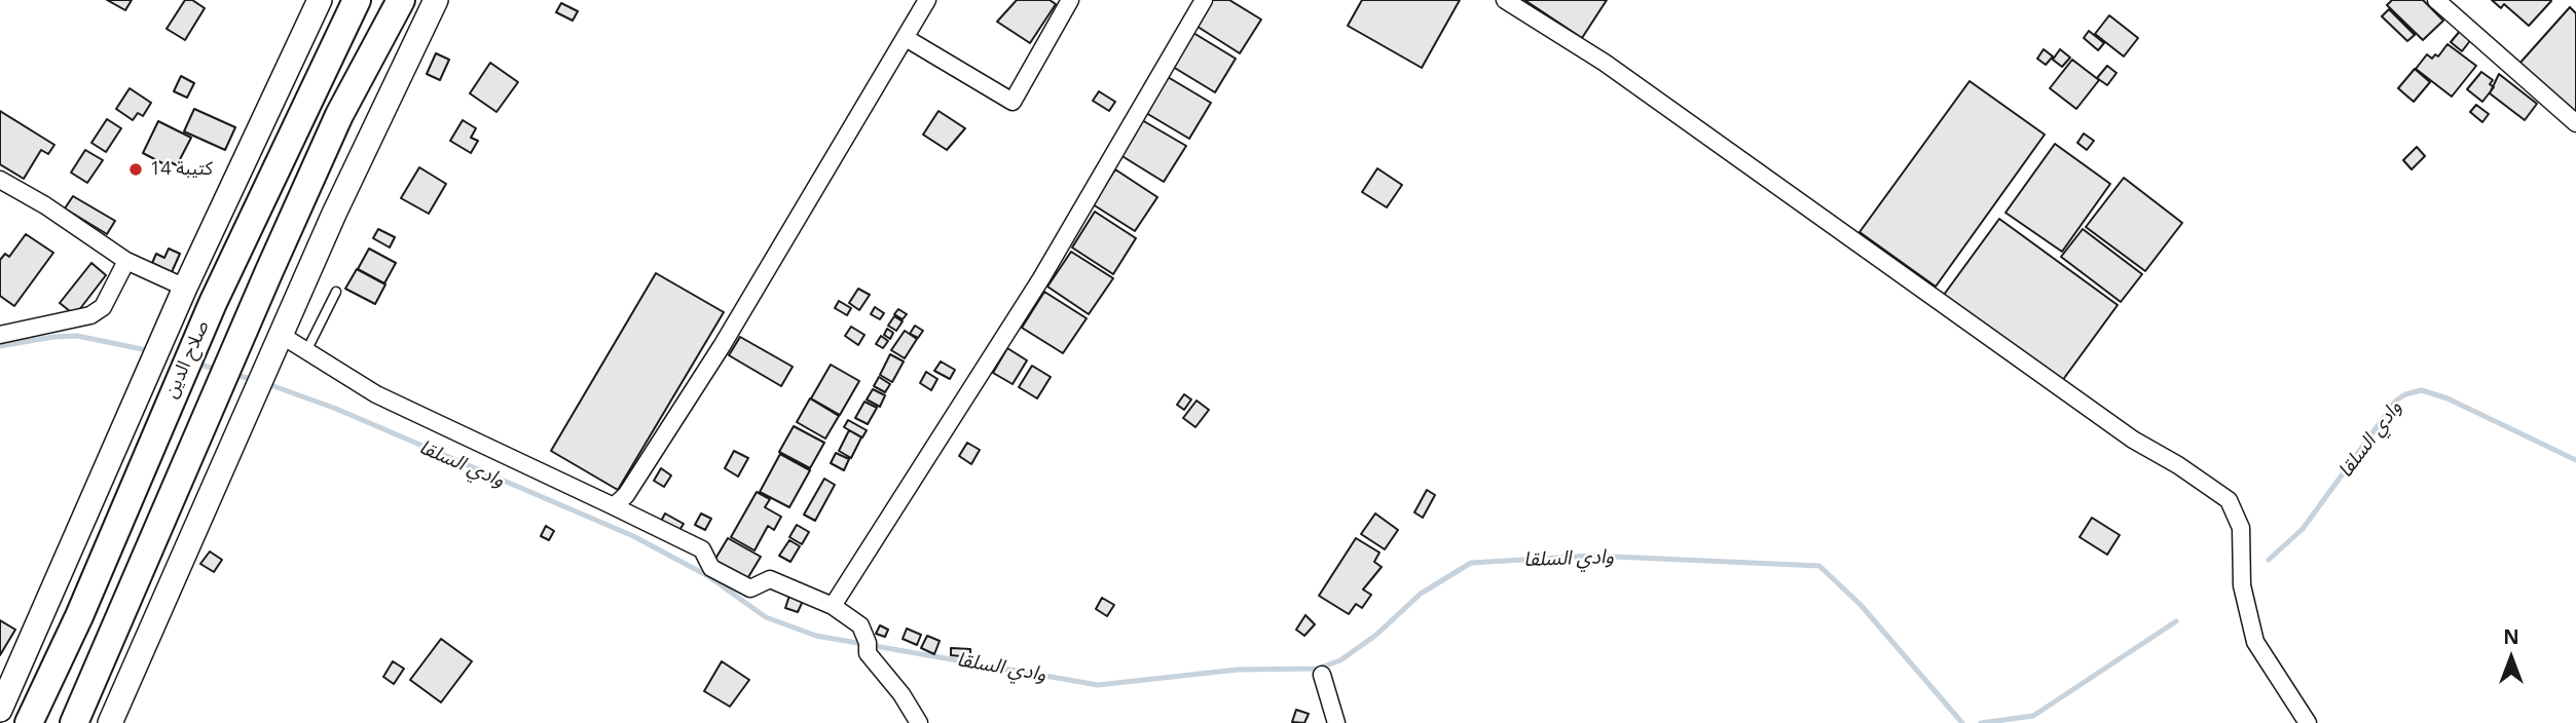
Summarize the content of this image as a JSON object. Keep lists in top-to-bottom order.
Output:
{
  "streets": {
    "highway": ["صلاح الدين"]
  },
  "water": ["وادي السلقا"],
  "places": ["كتيبة 14"],
  "north": "top"
}
